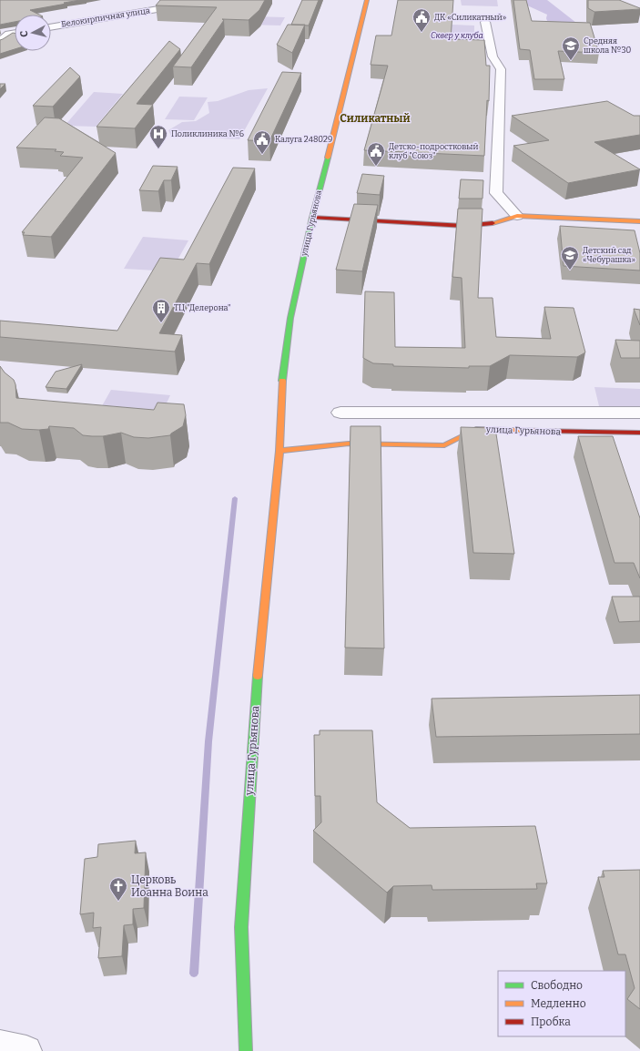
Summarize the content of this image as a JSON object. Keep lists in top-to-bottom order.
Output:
{
  "streets": {
    "street": ["Белокирпичная улица", "улица Гурьянова"]
  },
  "districts": ["Силикатный"],
  "parks": ["Сквер у клуба"],
  "places": {
    "public building": ["ДК «Силикатный»", "Калуга 248029", "Детско-подростковый клуб \"Союз\""],
    "school or university": ["Средняя школа №30", "Детский сад «Чебурашка»"],
    "hospital": ["Поликлиника №6"],
    "building": ["ТЦ \"Делерона\""],
    "church": ["Церковь Иоанна Воина"]
  },
  "legend": ["Свободно", "Медленно", "Пробка"],
  "north": "left"
}
